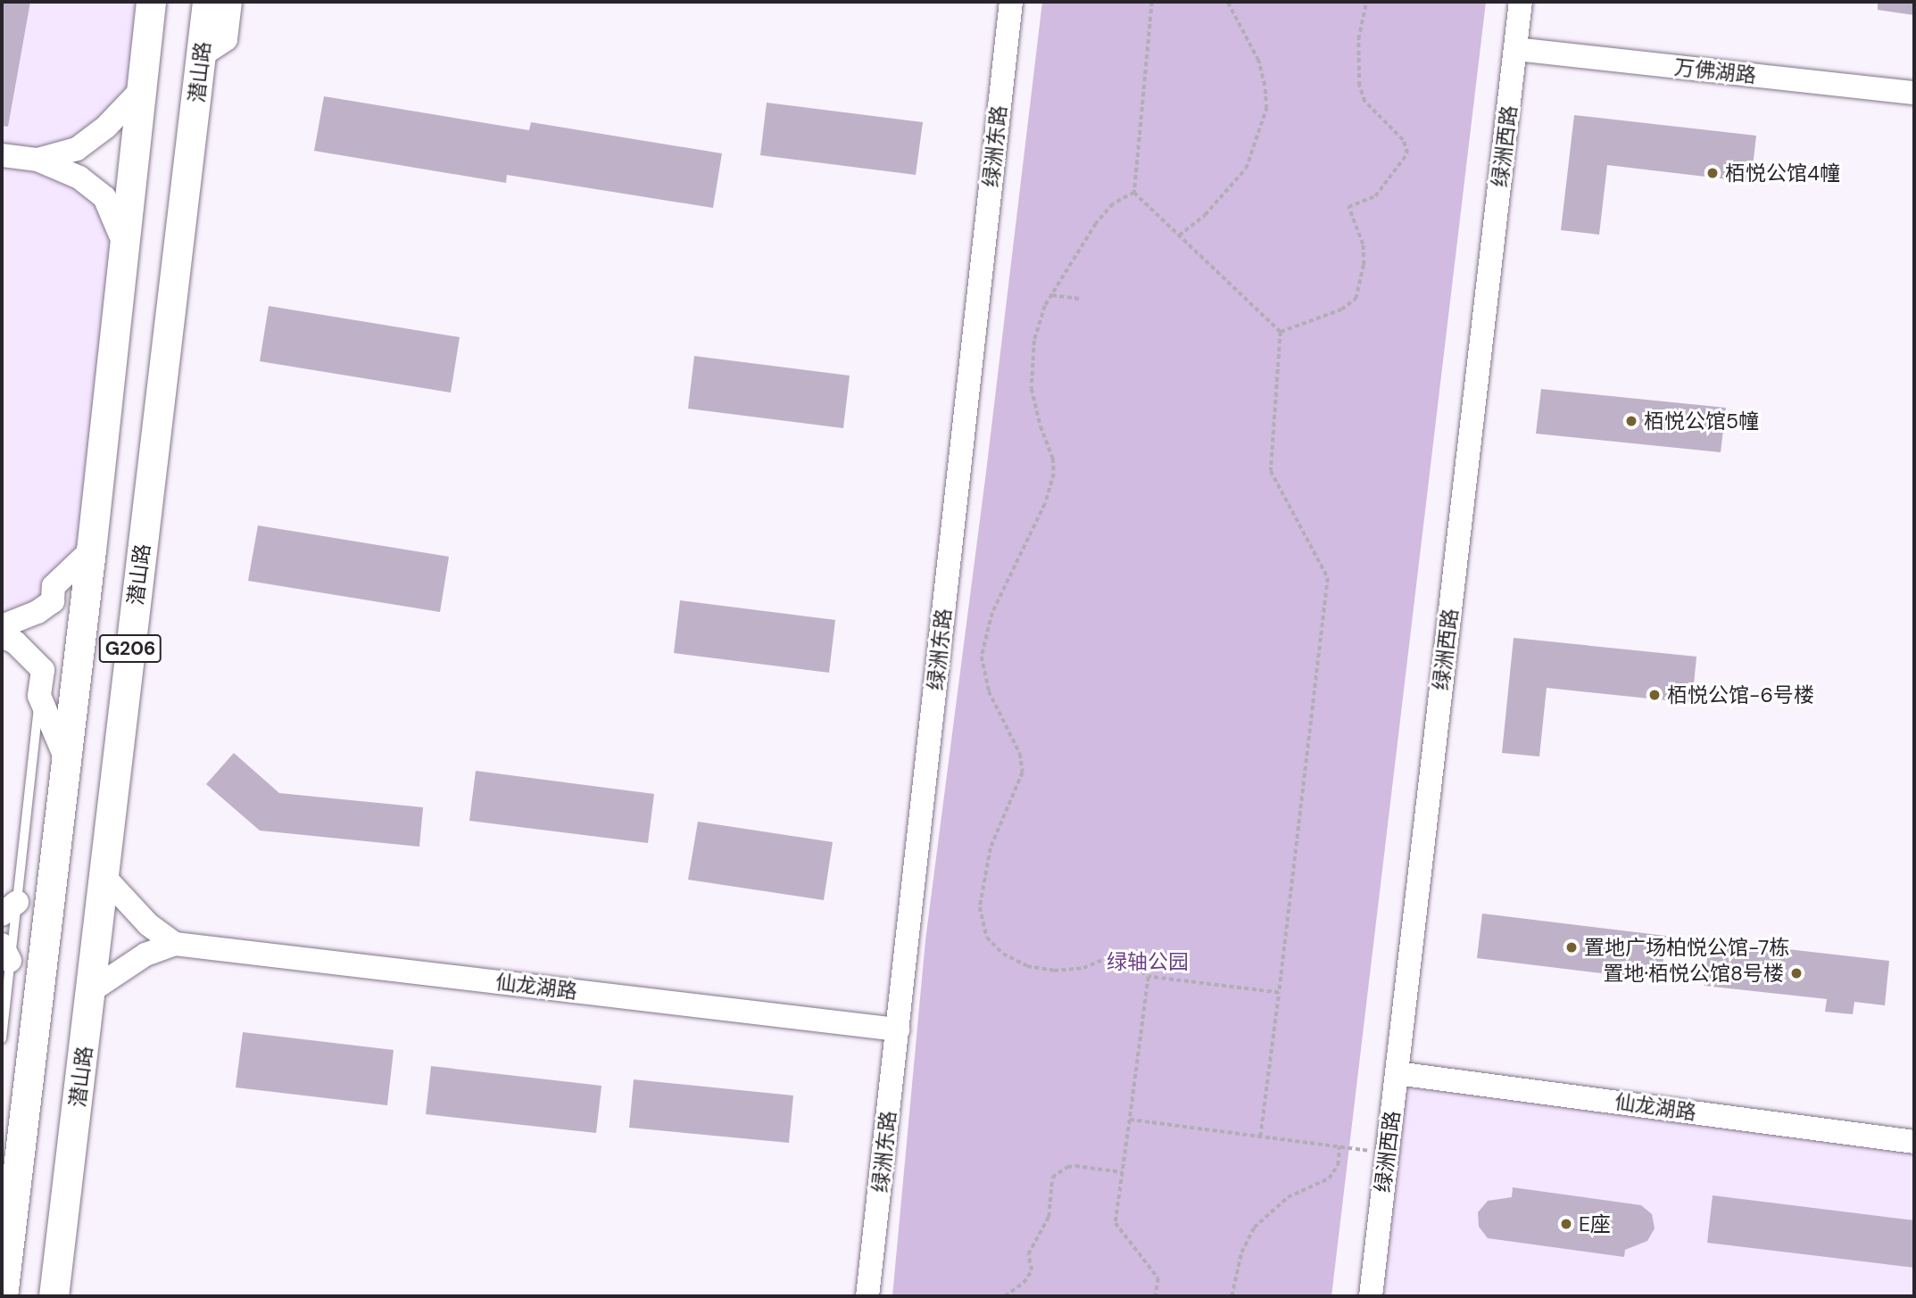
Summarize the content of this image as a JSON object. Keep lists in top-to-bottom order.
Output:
{
  "streets": {
    "main road": ["潜山路", "G206"],
    "street": [
      "万佛湖路",
      "绿洲东路",
      "绿洲西路",
      "仙龙湖路"
    ]
  },
  "crossings": [
    ["万佛湖路", "绿洲西路"],
    ["绿洲东路", "仙龙湖路"],
    ["绿洲西路", "仙龙湖路"]
  ],
  "parks": ["绿轴公园"],
  "places": [
    "栢悦公馆4幢",
    "栢悦公馆5幢",
    "栢悦公馆-6号楼",
    "置地广场柏悦公馆-7栋",
    "置地·栢悦公馆8号楼",
    "E座"
  ]
}
